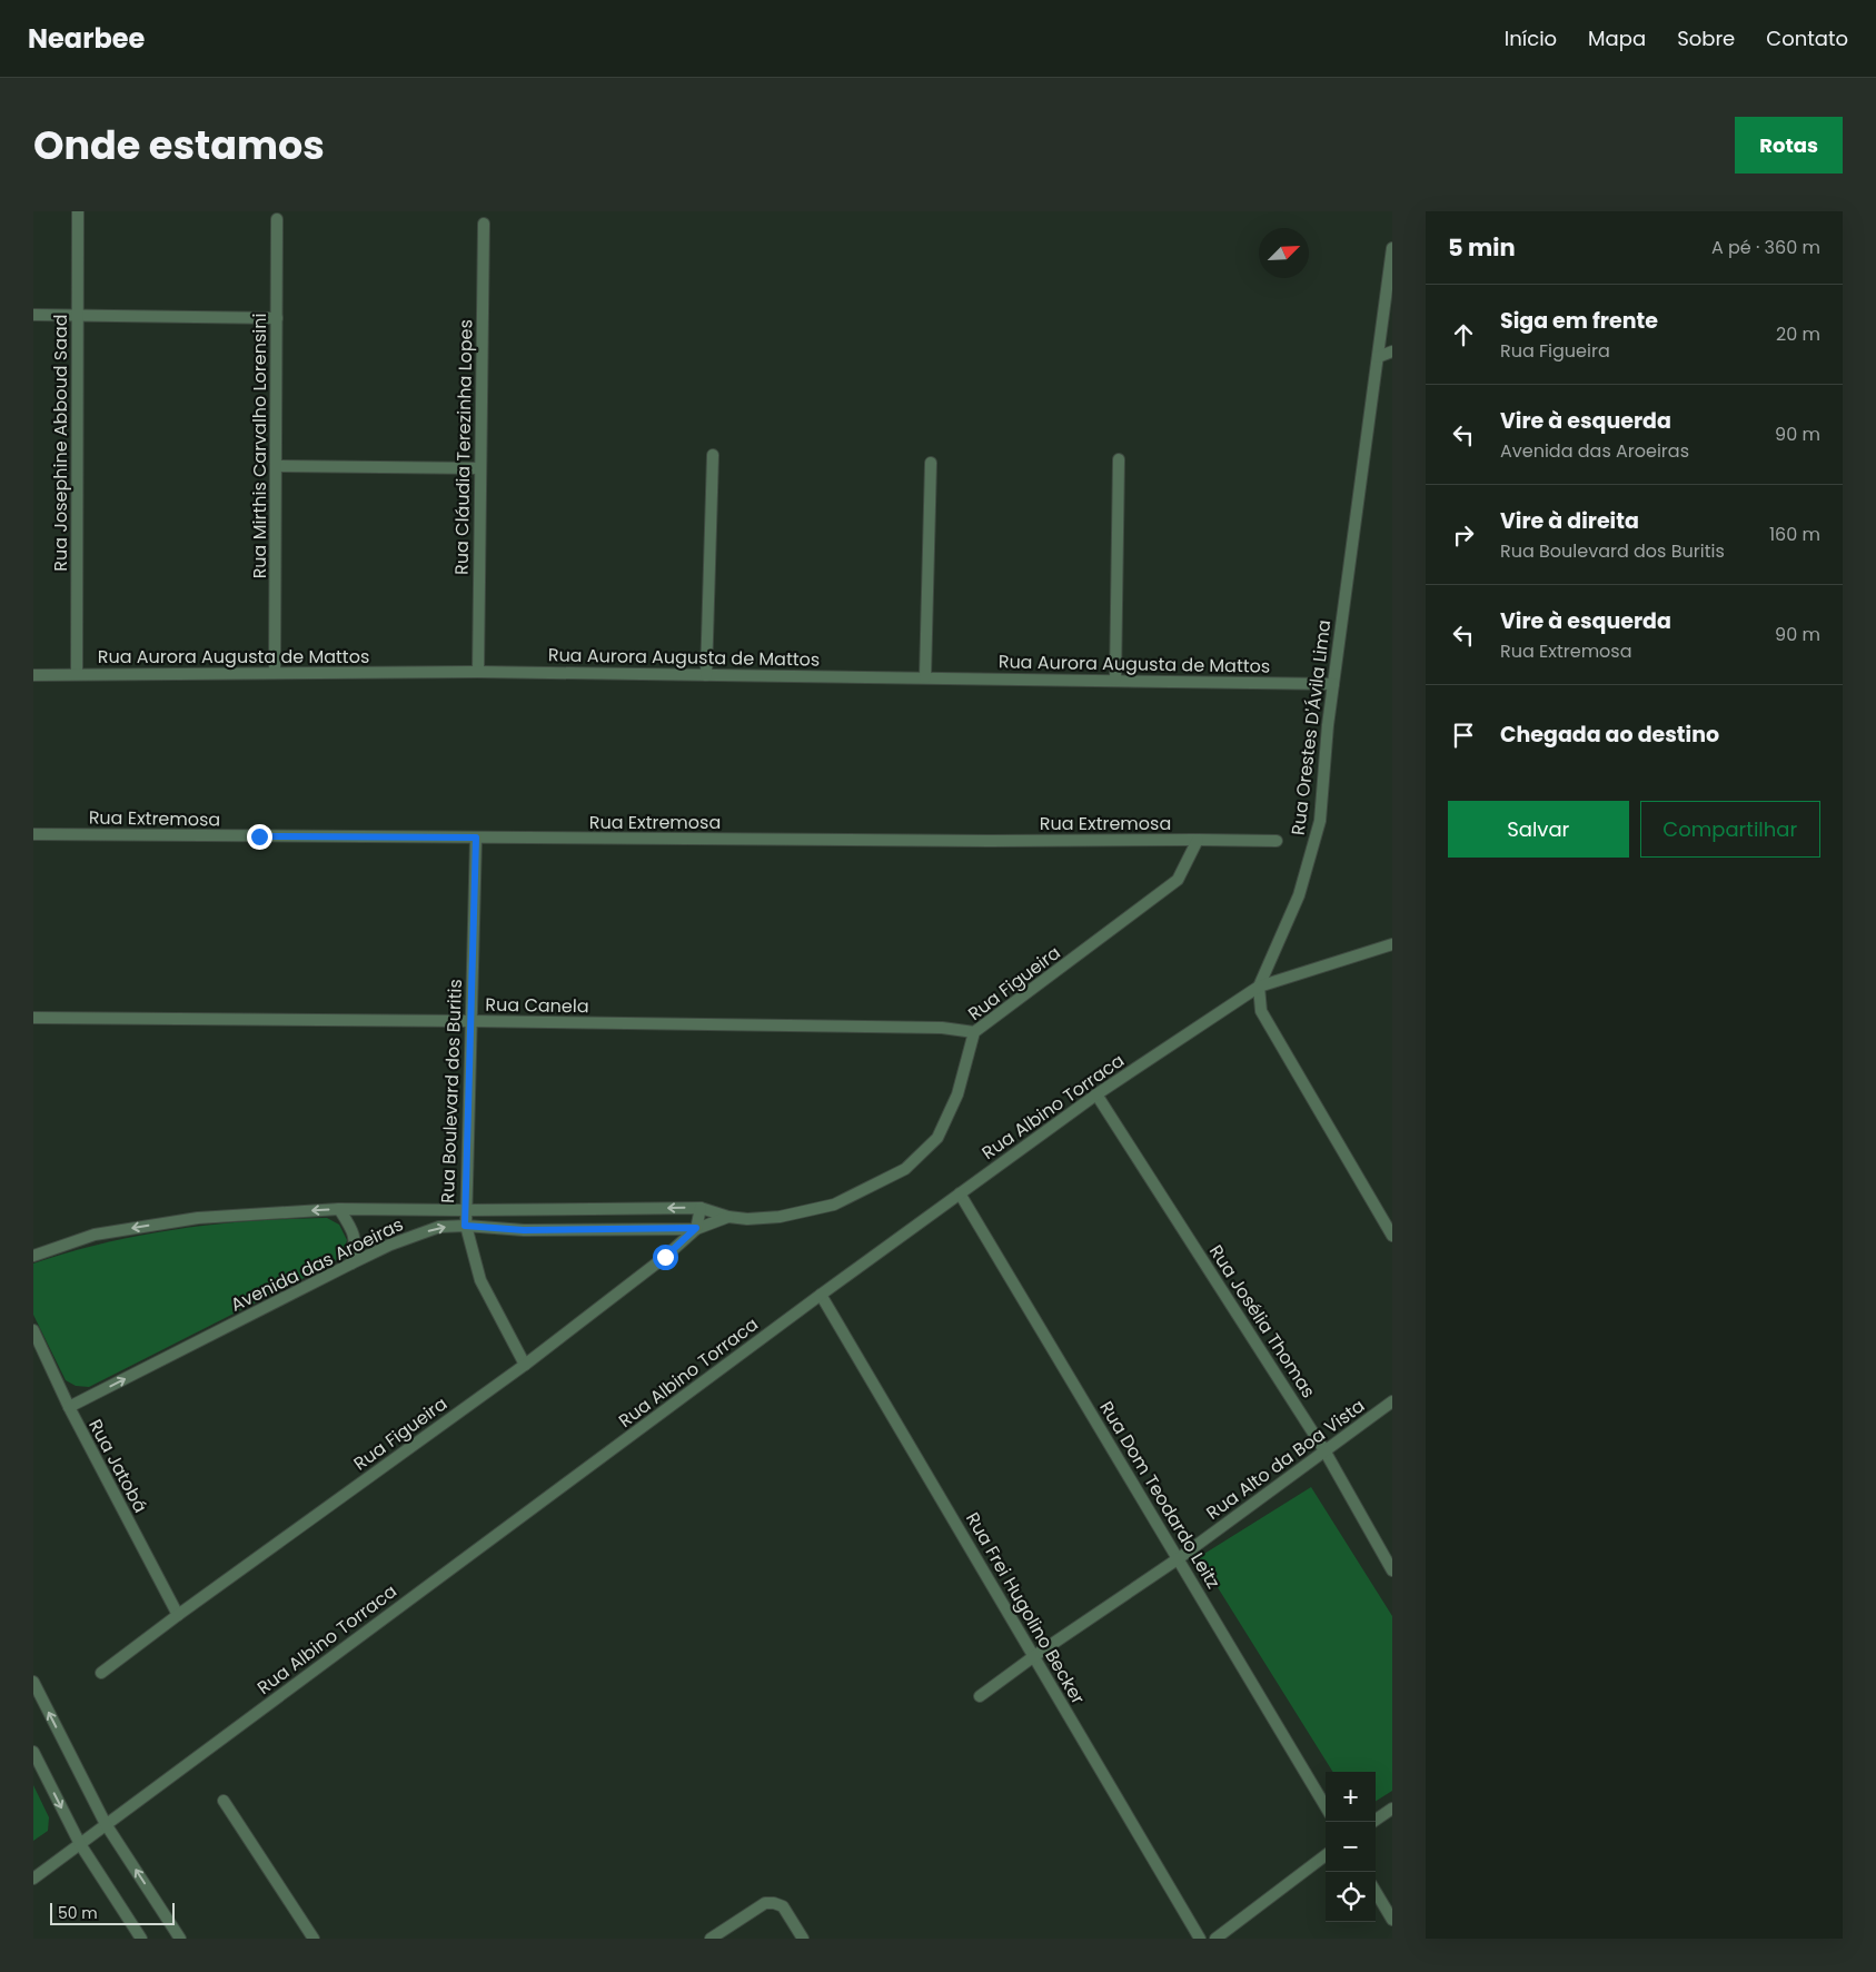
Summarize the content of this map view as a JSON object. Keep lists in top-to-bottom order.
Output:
{
  "streets": {
    "street": [
      "Rua Josephine Abboud Saad",
      "Rua Mirthis Carvalho Lorensini",
      "Rua Cláudia Terezinha Lopes",
      "Rua Aurora Augusta de Mattos",
      "Rua Orestes D'Ávila Lima",
      "Rua Extremosa",
      "Rua Figueira",
      "Rua Canela",
      "Rua Boulevard dos Buritis",
      "Rua Albino Torraca",
      "Avenida das Aroeiras",
      "Rua Josélia Thomas",
      "Rua Alto da Boa Vista",
      "Rua Jatobá",
      "Rua Dom Teodardo Leitz",
      "Rua Frei Hugolino Becker"
    ]
  },
  "crossings": [
    ["Rua Josephine Abboud Saad", "Rua Aurora Augusta de Mattos"],
    ["Rua Mirthis Carvalho Lorensini", "Rua Aurora Augusta de Mattos"],
    ["Rua Cláudia Terezinha Lopes", "Rua Aurora Augusta de Mattos"],
    ["Rua Aurora Augusta de Mattos", "Rua Orestes D'Ávila Lima"],
    ["Rua Orestes D'Ávila Lima", "Rua Albino Torraca"],
    ["Rua Extremosa", "Rua Figueira"],
    ["Rua Extremosa", "Rua Boulevard dos Buritis"],
    ["Rua Figueira", "Rua Canela"],
    ["Rua Figueira", "Rua Boulevard dos Buritis"],
    ["Rua Figueira", "Avenida das Aroeiras"],
    ["Rua Figueira", "Rua Jatobá"],
    ["Rua Canela", "Rua Boulevard dos Buritis"],
    ["Rua Boulevard dos Buritis", "Avenida das Aroeiras"],
    ["Rua Albino Torraca", "Rua Josélia Thomas"],
    ["Rua Albino Torraca", "Rua Dom Teodardo Leitz"],
    ["Rua Albino Torraca", "Rua Frei Hugolino Becker"],
    ["Avenida das Aroeiras", "Rua Jatobá"],
    ["Rua Josélia Thomas", "Rua Alto da Boa Vista"],
    ["Rua Alto da Boa Vista", "Rua Dom Teodardo Leitz"],
    ["Rua Alto da Boa Vista", "Rua Frei Hugolino Becker"]
  ],
  "scale_bar": "50 m",
  "north": "top right",
  "page": {
    "header": "Nearbee",
    "nav": [
      "Início",
      "Mapa",
      "Sobre",
      "Contato"
    ],
    "title": "Onde estamos",
    "buttons": [
      "Rotas",
      ["Salvar", "Compartilhar"]
    ],
    "heading": ["5 min", "A pé · 360 m"],
    "list": [
      ["Siga em frente", "Rua Figueira", "20 m"],
      ["Vire à esquerda", "Avenida das Aroeiras", "90 m"],
      ["Vire à direita", "Rua Boulevard dos Buritis", "160 m"],
      ["Vire à esquerda", "Rua Extremosa", "90 m"],
      "Chegada ao destino"
    ],
    "map_buttons": ["+", "−"],
    "scale": "50 m"
  }
}
